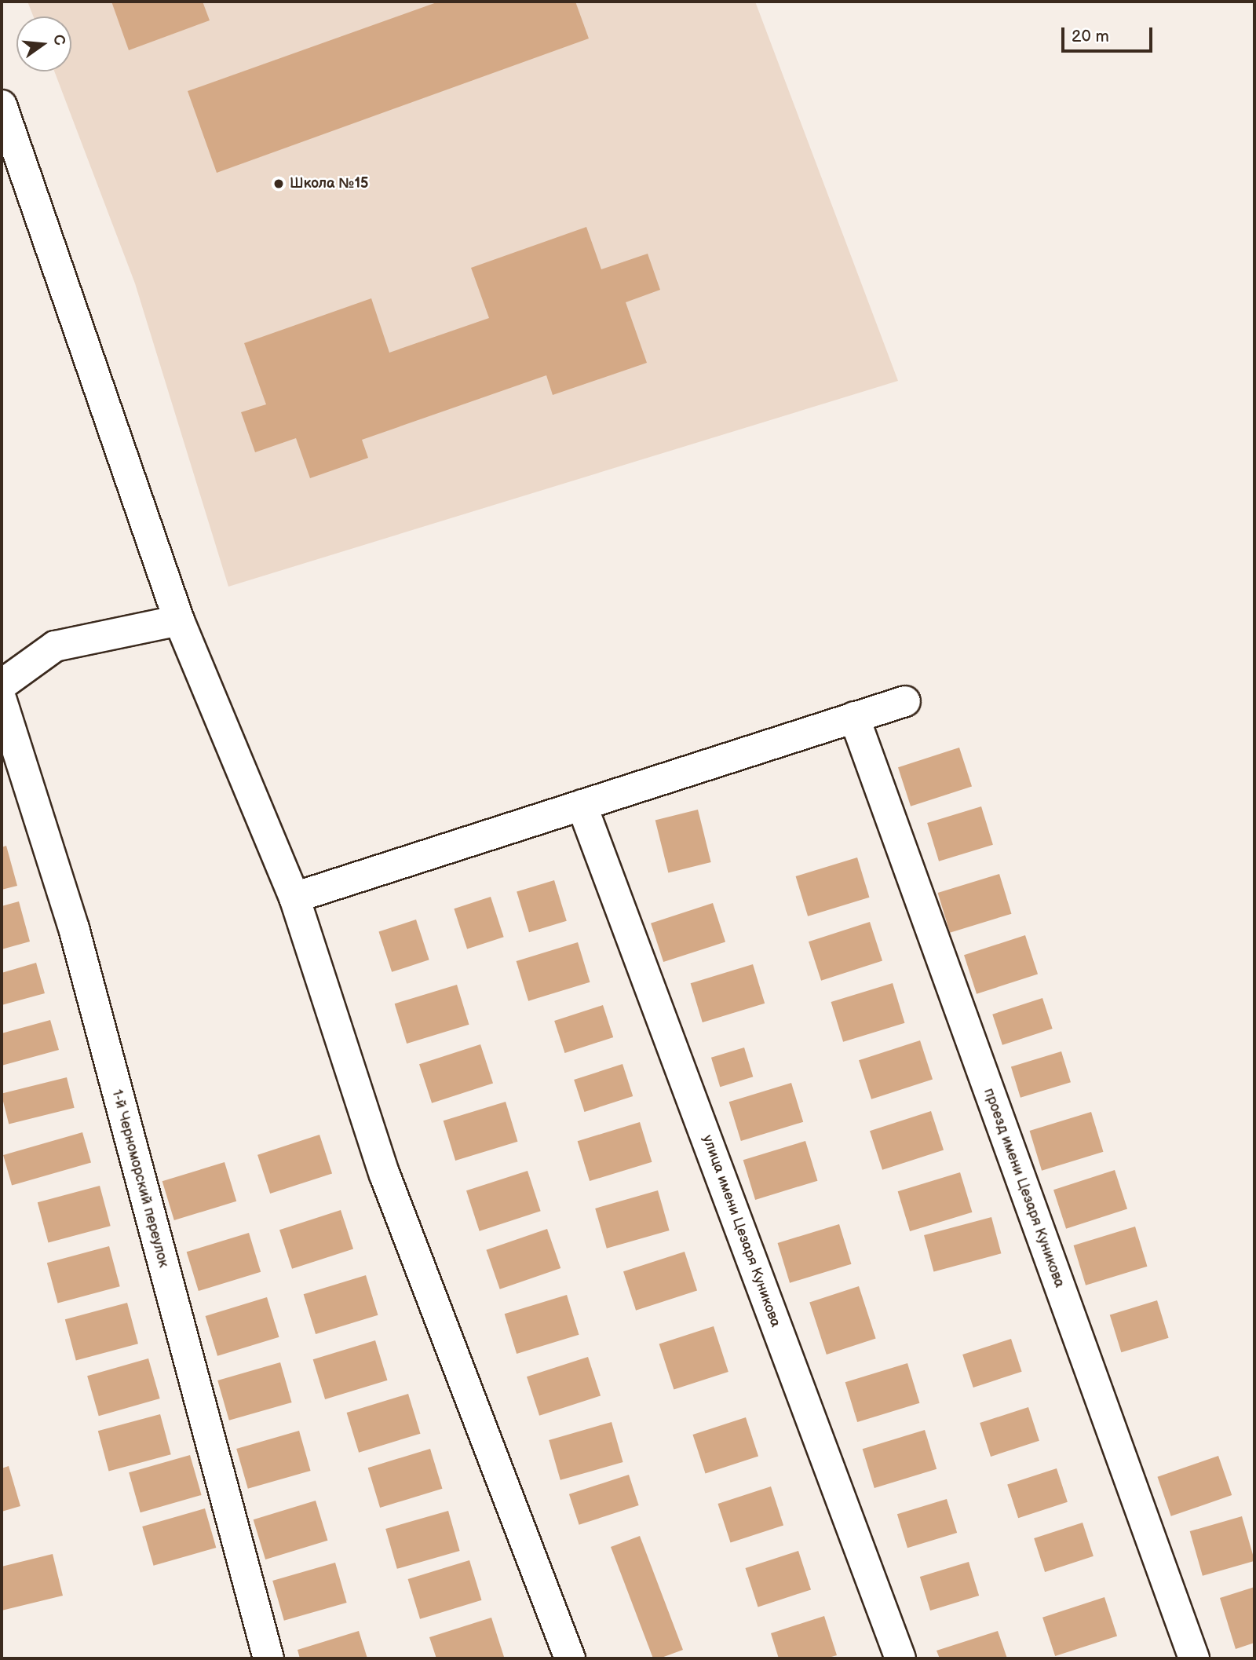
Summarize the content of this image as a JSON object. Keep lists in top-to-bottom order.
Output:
{
  "streets": {
    "street": ["1-й Черноморский переулок", "проезд имени Цезаря Куникова", "улица имени Цезаря Куникова"]
  },
  "places": ["Школа №15"],
  "scale_bar": "20 m",
  "north": "right"
}
